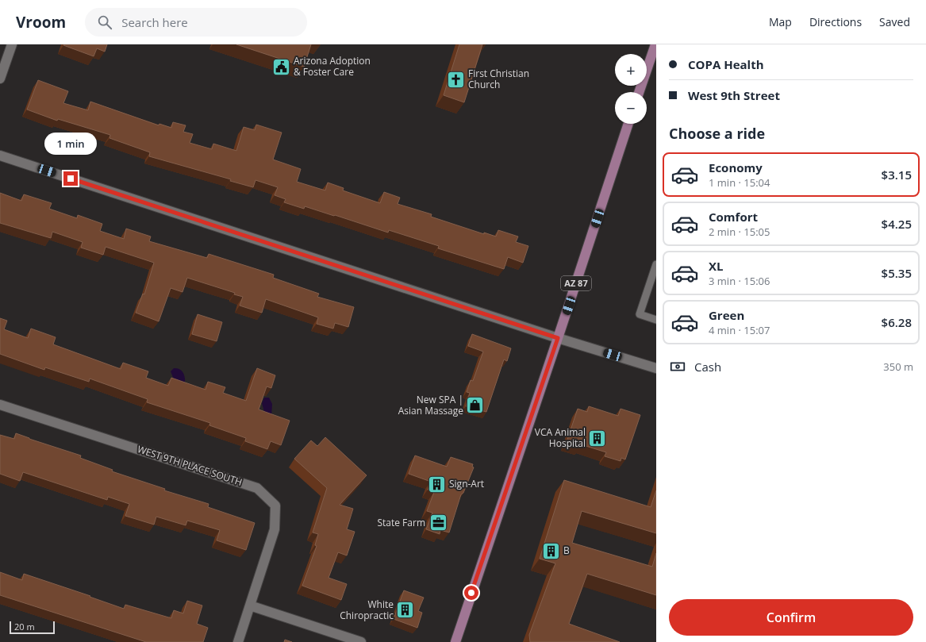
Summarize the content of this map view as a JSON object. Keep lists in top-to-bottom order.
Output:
{
  "streets": {
    "main road": ["AZ 87"],
    "street": ["WEST 9TH PLACE SOUTH"]
  },
  "places": {
    "public building": ["Arizona Adoption & Foster Care"],
    "church": ["First Christian Church"],
    "shop": ["New SPA | Asian Massage"],
    "building": [
      "VCA Animal Hospital",
      "Sign-Art",
      "B",
      "White Chiropractic"
    ],
    "office": ["State Farm"]
  },
  "scale_bar": "20 m",
  "page": {
    "header": "Vroom",
    "search": "Search here",
    "nav": ["Map", "Directions", "Saved"],
    "banner": ["COPA Health", "West 9th Street"],
    "map_buttons": ["+", "−"],
    "heading": "Choose a ride",
    "bubble": "1 min",
    "list": [
      {
        "name": "Economy",
        "note": "1 min · 15:04",
        "value": "$3.15"
      },
      {
        "name": "Comfort",
        "note": "2 min · 15:05",
        "value": "$4.25"
      },
      {
        "name": "XL",
        "note": "3 min · 15:06",
        "value": "$5.35"
      },
      {
        "name": "Green",
        "note": "4 min · 15:07",
        "value": "$6.28"
      }
    ],
    "pay": ["Cash", "350 m"],
    "buttons": "Confirm",
    "scale": "20 m"
  }
}
